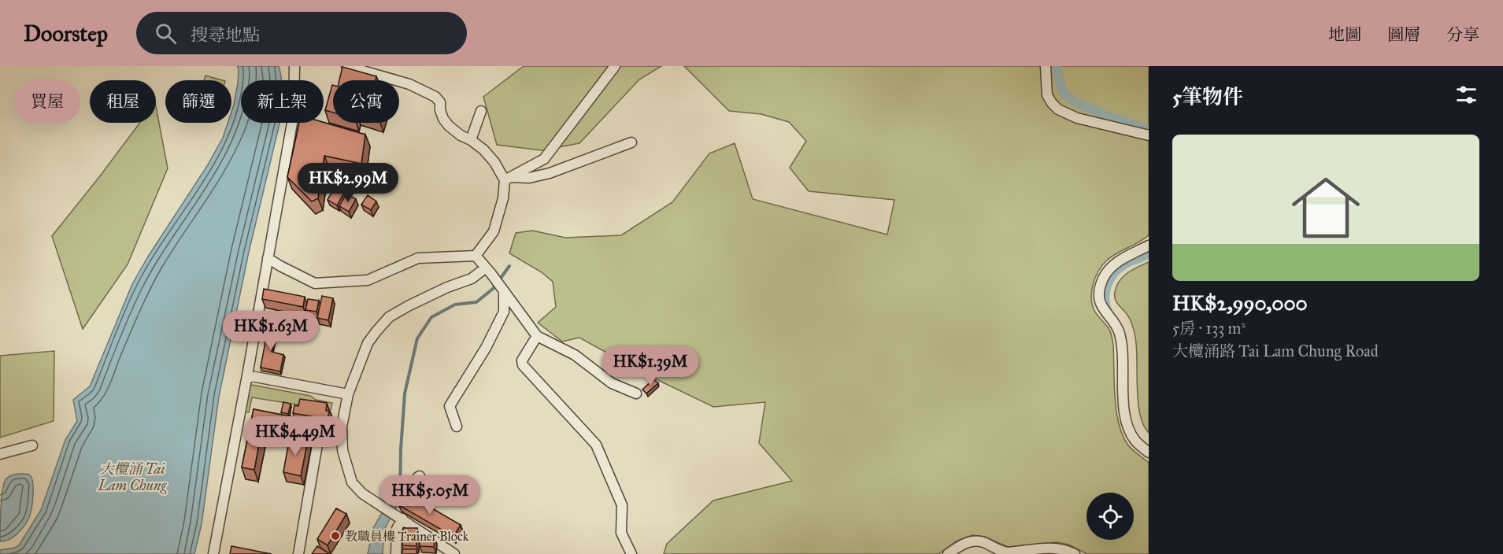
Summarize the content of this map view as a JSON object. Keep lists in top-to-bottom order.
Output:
{
  "water": ["大欖涌 Tai Lam Chung"],
  "places": ["教職員樓 Trainer Block"],
  "page": {
    "header": "Doorstep",
    "search": "搜尋地點",
    "nav": ["地圖", "圖層", "分享"],
    "heading": "5筆物件",
    "chip": [
      "買屋",
      "租屋",
      "篩選",
      "新上架",
      "公寓"
    ],
    "list": [
      {
        "name": "HK$2,990,000",
        "note": "5房 · 133 m² · 大欖涌路 Tai Lam Chung Road"
      }
    ],
    "price": [
      "HK$2.99M",
      "HK$1.63M",
      "HK$1.39M",
      "HK$4.49M",
      "HK$5.05M"
    ]
  }
}
